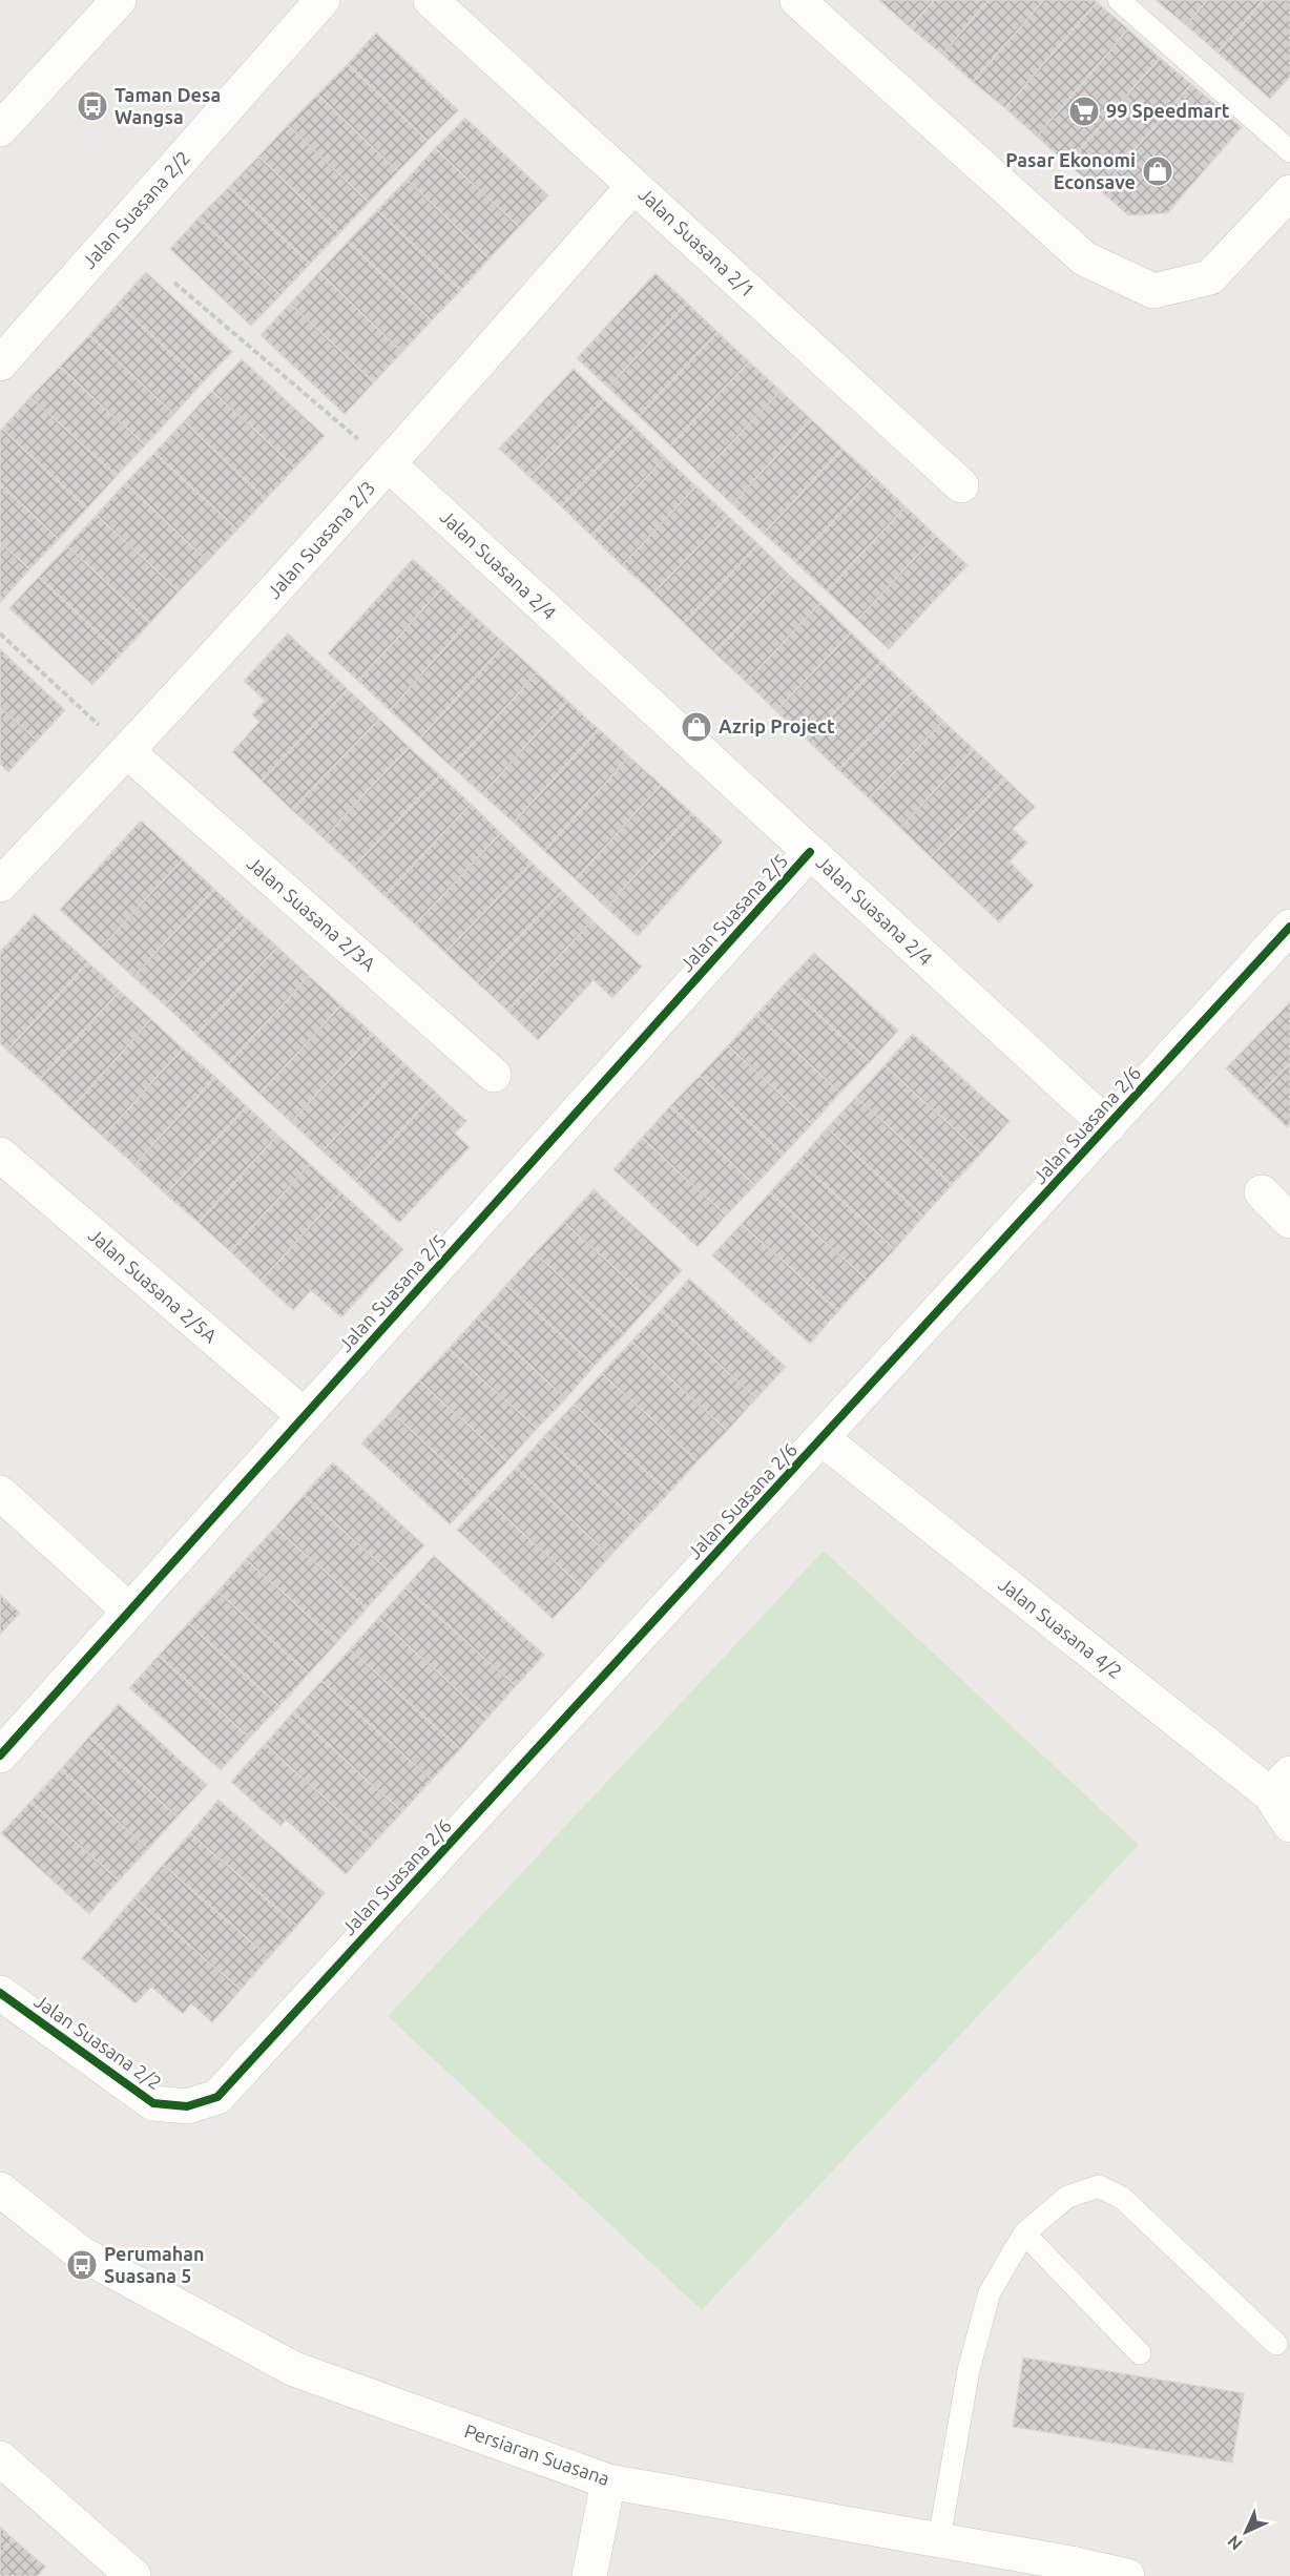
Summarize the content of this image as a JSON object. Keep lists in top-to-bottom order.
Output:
{
  "streets": {
    "street": [
      "Jalan Suasana 2/2",
      "Jalan Suasana 2/1",
      "Jalan Suasana 2/3",
      "Jalan Suasana 2/4",
      "Jalan Suasana 2/5",
      "Jalan Suasana 2/3A",
      "Jalan Suasana 2/6",
      "Jalan Suasana 2/5A",
      "Jalan Suasana 4/2",
      "Persiaran Suasana"
    ]
  },
  "crossings": [
    ["Jalan Suasana 2/2", "Jalan Suasana 2/6"],
    ["Jalan Suasana 2/1", "Jalan Suasana 2/3"],
    ["Jalan Suasana 2/3", "Jalan Suasana 2/4"],
    ["Jalan Suasana 2/3", "Jalan Suasana 2/3A"],
    ["Jalan Suasana 2/4", "Jalan Suasana 2/5"],
    ["Jalan Suasana 2/4", "Jalan Suasana 2/6"],
    ["Jalan Suasana 2/5", "Jalan Suasana 2/5A"],
    ["Jalan Suasana 2/6", "Jalan Suasana 4/2"]
  ],
  "places": {
    "bus stop": ["Taman Desa Wangsa", "Perumahan Suasana 5"],
    "supermarket": ["99 Speedmart"],
    "shop": ["Pasar Ekonomi Econsave", "Azrip Project"]
  },
  "north": "bottom left"
}
